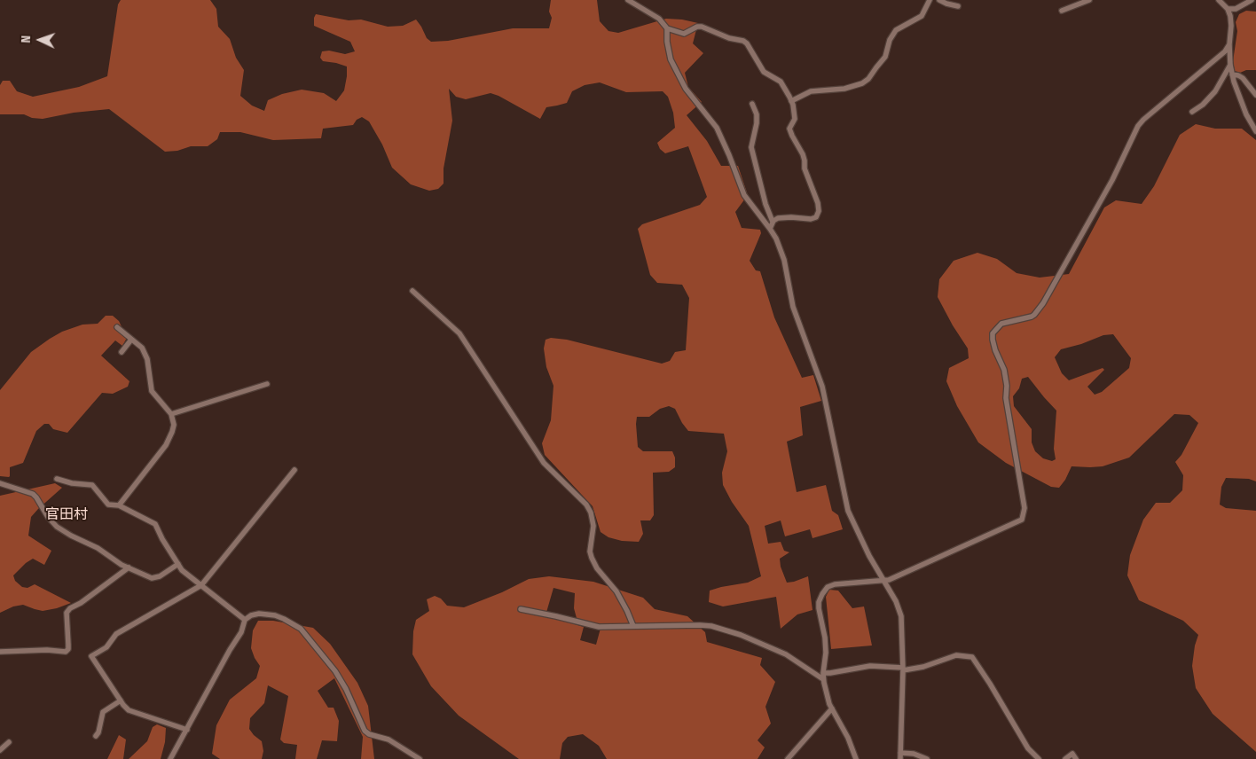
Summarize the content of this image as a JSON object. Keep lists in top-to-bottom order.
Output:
{
  "districts": ["官田村"],
  "north": "left"
}
